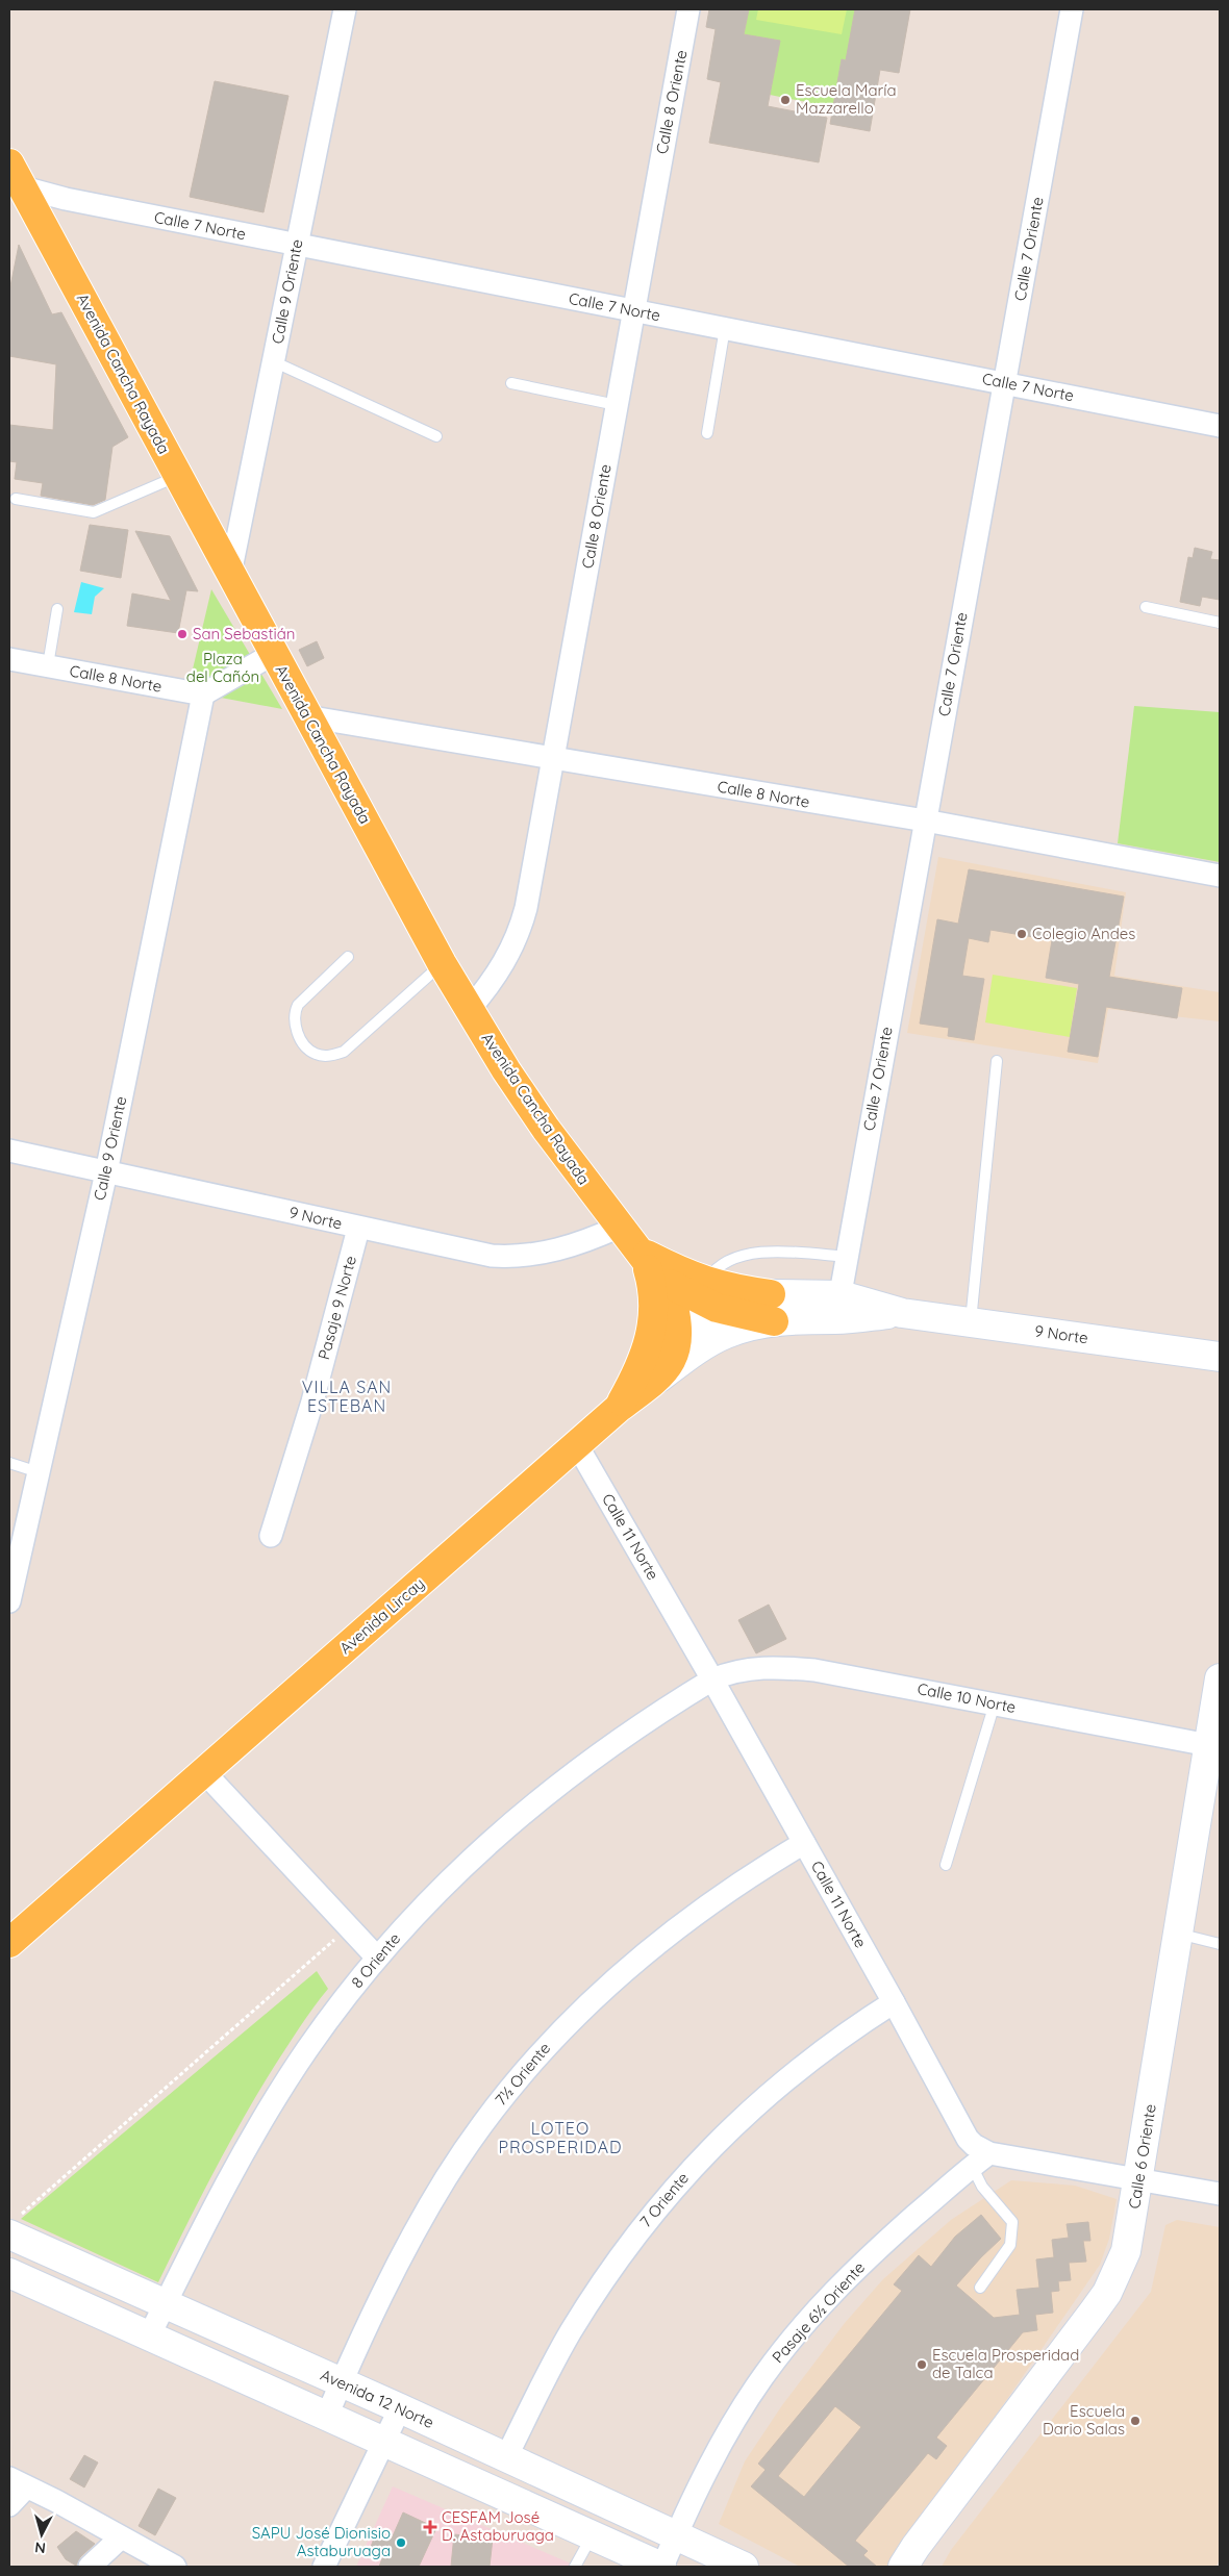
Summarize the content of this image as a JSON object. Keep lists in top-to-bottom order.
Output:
{
  "streets": {
    "main road": [
      "Avenida Cancha Rayada",
      "9 Norte",
      "Avenida Lircay",
      "Calle 6 Oriente",
      "Avenida 12 Norte"
    ],
    "street": [
      "Calle 8 Oriente",
      "Calle 7 Norte",
      "Calle 7 Oriente",
      "Calle 9 Oriente",
      "Calle 8 Norte",
      "Pasaje 9 Norte",
      "Calle 11 Norte",
      "Calle 10 Norte",
      "8 Oriente",
      "7½ Oriente",
      "7 Oriente",
      "Pasaje 6½ Oriente"
    ]
  },
  "crossings": [
    ["Calle 8 Oriente", "Calle 7 Norte"],
    ["Calle 8 Oriente", "Avenida Cancha Rayada"],
    ["Calle 8 Oriente", "Calle 8 Norte"],
    ["Calle 7 Norte", "Calle 7 Oriente"],
    ["Calle 7 Norte", "Calle 9 Oriente"],
    ["Calle 7 Norte", "Avenida Cancha Rayada"],
    ["Calle 7 Oriente", "Calle 8 Norte"],
    ["Calle 7 Oriente", "9 Norte"],
    ["Calle 9 Oriente", "Avenida Cancha Rayada"],
    ["Calle 9 Oriente", "Calle 8 Norte"],
    ["Calle 9 Oriente", "9 Norte"],
    ["Avenida Cancha Rayada", "Calle 8 Norte"],
    ["Avenida Cancha Rayada", "9 Norte"],
    ["Avenida Cancha Rayada", "Avenida Lircay"],
    ["9 Norte", "Pasaje 9 Norte"],
    ["Calle 11 Norte", "Avenida Lircay"],
    ["Calle 11 Norte", "Calle 10 Norte"],
    ["Calle 11 Norte", "8 Oriente"],
    ["Calle 11 Norte", "7½ Oriente"],
    ["Calle 11 Norte", "Calle 6 Oriente"],
    ["Calle 11 Norte", "7 Oriente"],
    ["Calle 11 Norte", "Pasaje 6½ Oriente"],
    ["Calle 10 Norte", "8 Oriente"],
    ["Calle 10 Norte", "Calle 6 Oriente"],
    ["8 Oriente", "Avenida 12 Norte"],
    ["7½ Oriente", "Avenida 12 Norte"],
    ["7 Oriente", "Avenida 12 Norte"],
    ["Pasaje 6½ Oriente", "Avenida 12 Norte"]
  ],
  "districts": ["VILLA SAN ESTEBAN", "LOTEO PROSPERIDAD"],
  "parks": ["Plaza del Cañón"],
  "places": {
    "other": [
      "Escuela María Mazzarello",
      "San Sebastián",
      "Colegio Andes",
      "Escuela Prosperidad de Talca",
      "Escuela Dario Salas",
      "SAPU José Dionisio Astaburuaga"
    ],
    "health": ["CESFAM José D. Astaburuaga"]
  },
  "north": "bottom"
}
